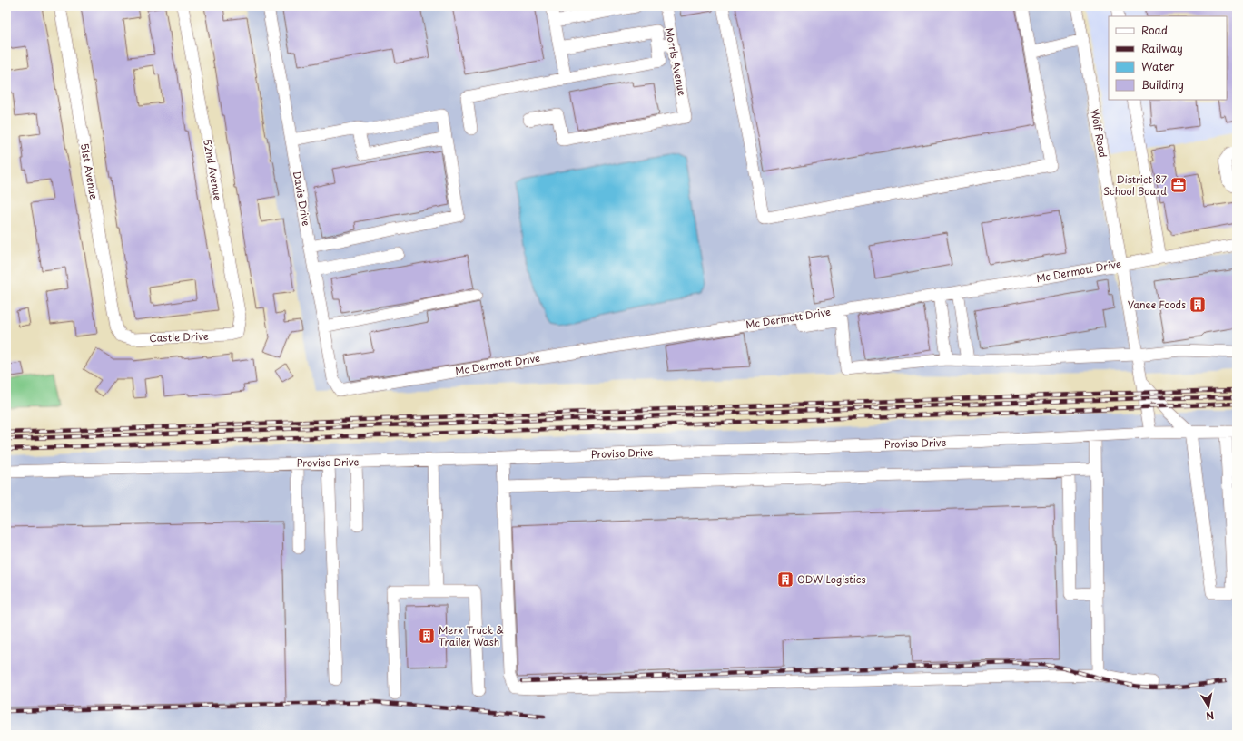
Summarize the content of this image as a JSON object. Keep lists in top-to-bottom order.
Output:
{
  "streets": {
    "street": [
      "Morris Avenue",
      "Wolf Road",
      "52nd Avenue",
      "51st Avenue",
      "Davis Drive",
      "Mc Dermott Drive",
      "Castle Drive",
      "Proviso Drive"
    ]
  },
  "crossings": [
    ["Wolf Road", "Mc Dermott Drive"],
    ["Wolf Road", "Proviso Drive"],
    ["52nd Avenue", "Castle Drive"],
    ["51st Avenue", "Castle Drive"],
    ["Davis Drive", "Mc Dermott Drive"]
  ],
  "places": {
    "office": ["District 87 School Board"],
    "building": ["Vanee Foods", "ODW Logistics", "Merx Truck & Trailer Wash"]
  },
  "legend": [
    "Road",
    "Railway",
    "Water",
    "Building"
  ],
  "north": "bottom"
}
